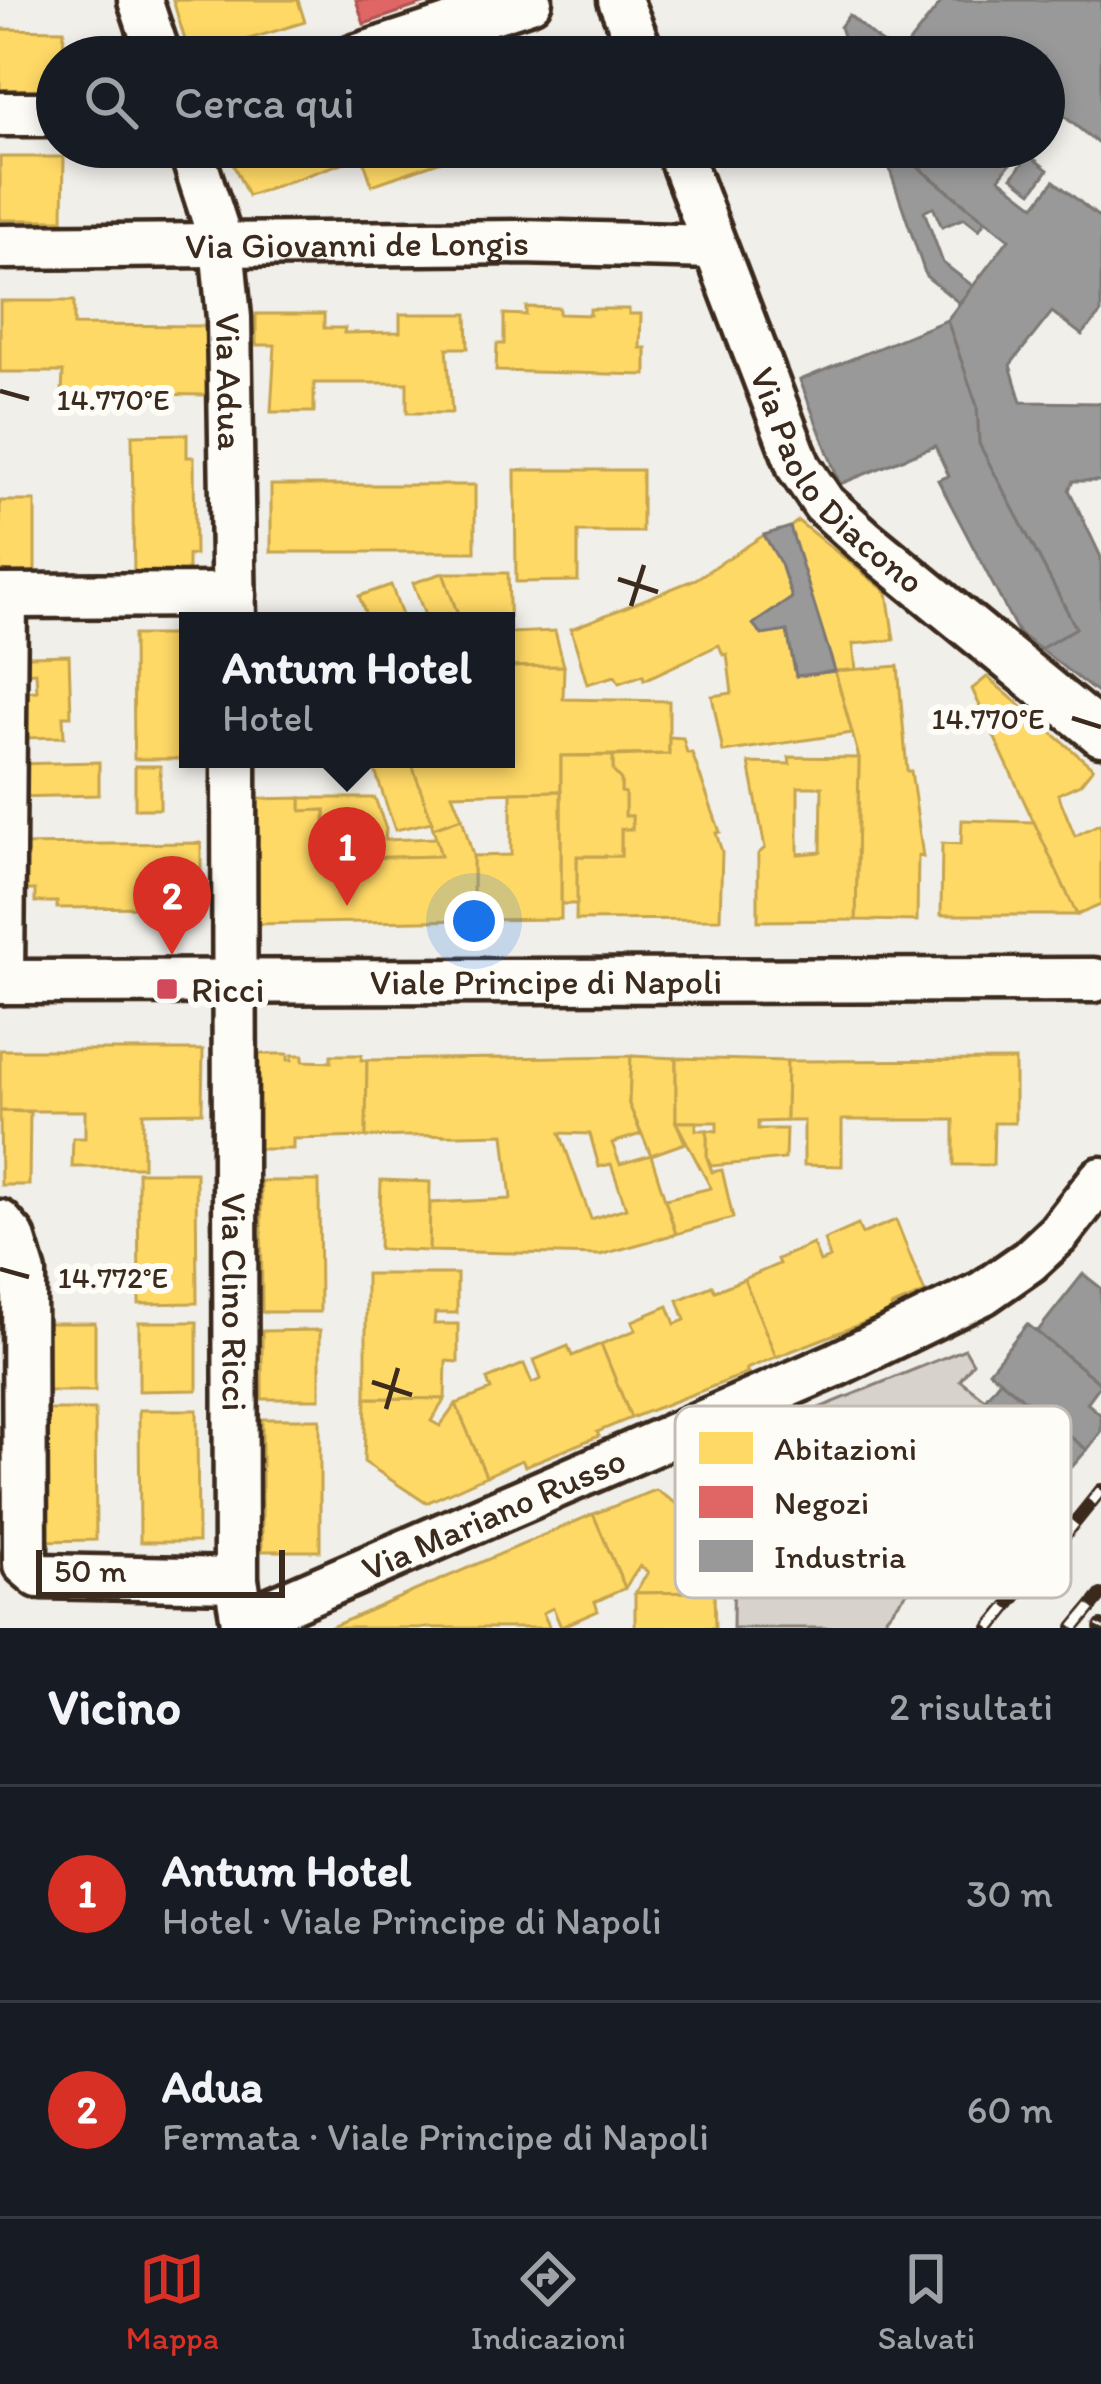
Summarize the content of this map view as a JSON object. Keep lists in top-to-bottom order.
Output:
{
  "streets": {
    "street": [
      "Via Giovanni de Longis",
      "Via Adua",
      "Via Paolo Diacono",
      "Viale Principe di Napoli",
      "Via Clino Ricci",
      "Via Mariano Russo"
    ]
  },
  "crossings": [
    ["Via Giovanni de Longis", "Via Adua"],
    ["Via Giovanni de Longis", "Via Paolo Diacono"],
    ["Viale Principe di Napoli", "Via Clino Ricci"],
    ["Via Clino Ricci", "Via Mariano Russo"]
  ],
  "places": {
    "transit": ["Ricci"]
  },
  "legend": ["Abitazioni", "Negozi", "Industria"],
  "scale_bar": "50 m",
  "page": {
    "search": "Cerca qui",
    "popup": ["Antum Hotel", "Hotel"],
    "pins": ["1", "2"],
    "scale": "50 m",
    "heading": ["Vicino", "2 risultati"],
    "list": [
      {
        "mark": "1",
        "name": "Antum Hotel",
        "note": "Hotel · Viale Principe di Napoli",
        "value": "30 m"
      },
      {
        "mark": "2",
        "name": "Adua",
        "note": "Fermata · Viale Principe di Napoli",
        "value": "60 m"
      }
    ],
    "nav": ["Mappa", "Indicazioni", "Salvati"]
  },
  "coordinates": ["14.770°E", "14.772°E"]
}
